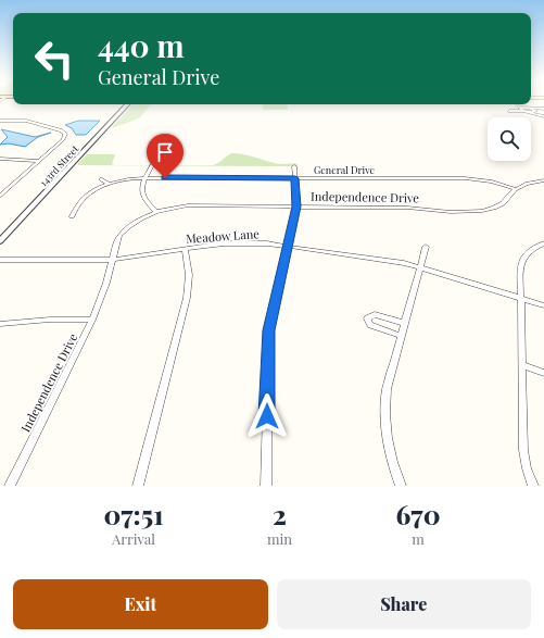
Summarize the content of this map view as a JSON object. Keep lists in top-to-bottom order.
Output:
{
  "streets": {
    "street": [
      "143rd Street",
      "General Drive",
      "Independence Drive",
      "Meadow Lane"
    ]
  },
  "crossings": [
    ["General Drive", "Independence Drive"],
    ["Independence Drive", "Meadow Lane"]
  ],
  "page": {
    "turn": ["440 m", "General Drive"],
    "eta": [
      "07:51",
      "Arrival",
      "2",
      "min",
      "670",
      "m"
    ],
    "buttons": ["Exit", "Share"]
  }
}
